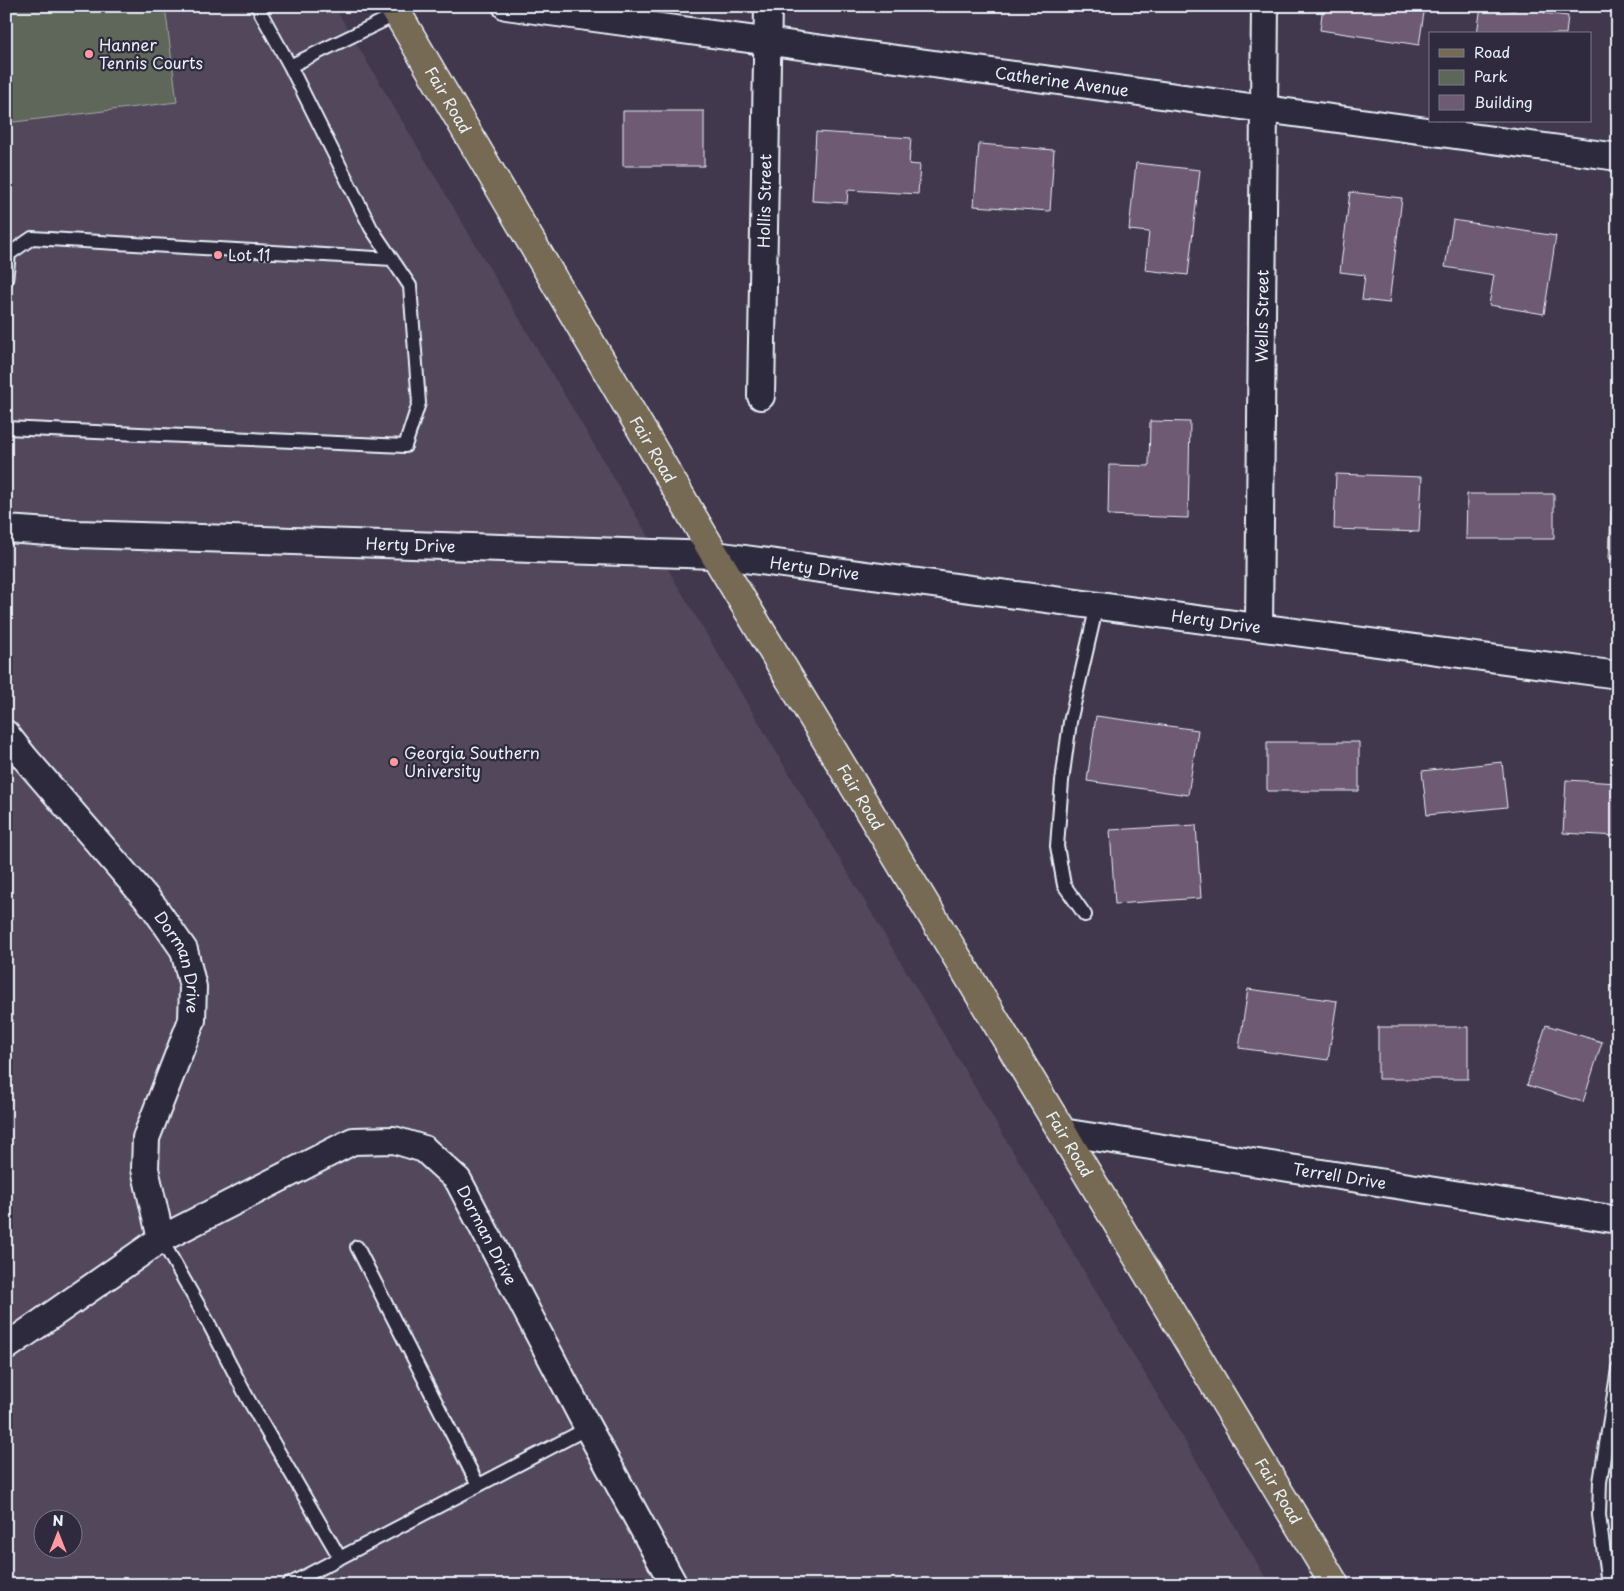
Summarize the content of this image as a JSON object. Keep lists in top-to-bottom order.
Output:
{
  "streets": {
    "main road": ["Fair Road"],
    "street": [
      "Catherine Avenue",
      "Hollis Street",
      "Wells Street",
      "Herty Drive",
      "Dorman Drive",
      "Terrell Drive"
    ]
  },
  "crossings": [
    ["Catherine Avenue", "Hollis Street"],
    ["Catherine Avenue", "Wells Street"],
    ["Fair Road", "Herty Drive"],
    ["Fair Road", "Terrell Drive"],
    ["Wells Street", "Herty Drive"]
  ],
  "places": ["Hanner Tennis Courts", "Lot 11", "Georgia Southern University"],
  "legend": ["Road", "Park", "Building"],
  "north": "top"
}
